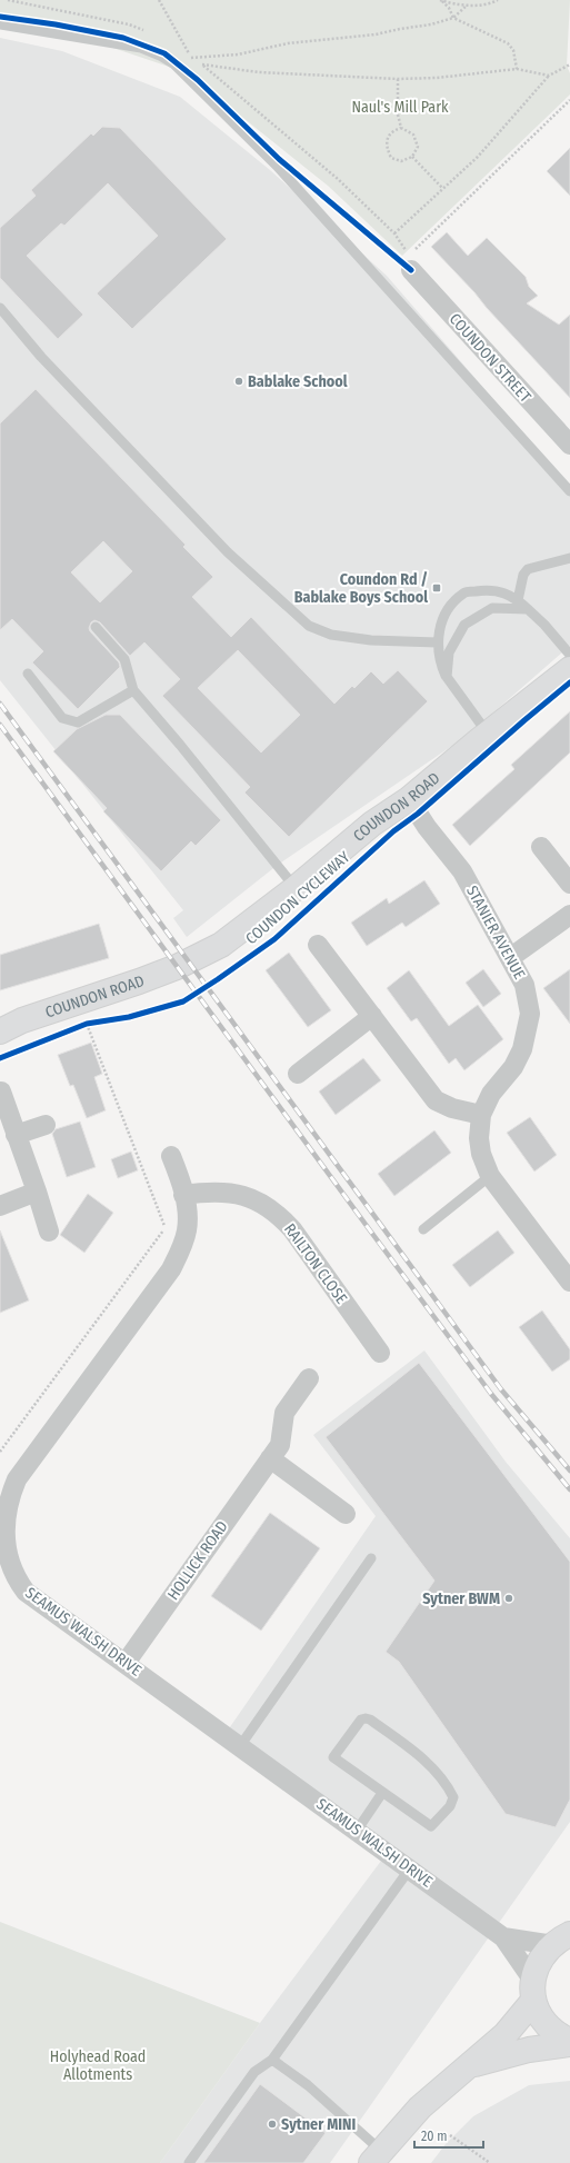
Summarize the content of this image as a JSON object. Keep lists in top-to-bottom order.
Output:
{
  "streets": {
    "main road": ["COUNDON ROAD"],
    "street": [
      "COUNDON STREET",
      "STANIER AVENUE",
      "RAILTON CLOSE",
      "HOLLICK ROAD",
      "SEAMUS WALSH DRIVE"
    ],
    "cycle path": ["COUNDON CYCLEWAY"]
  },
  "crossings": [
    ["COUNDON ROAD", "STANIER AVENUE"],
    ["RAILTON CLOSE", "SEAMUS WALSH DRIVE"],
    ["HOLLICK ROAD", "SEAMUS WALSH DRIVE"]
  ],
  "parks": ["Naul's Mill Park", "Holyhead Road Allotments"],
  "places": {
    "other": ["Bablake School", "Sytner BWM", "Sytner MINI"],
    "transit": ["Coundon Rd / Bablake Boys School"]
  },
  "scale_bar": "20 m"
}
